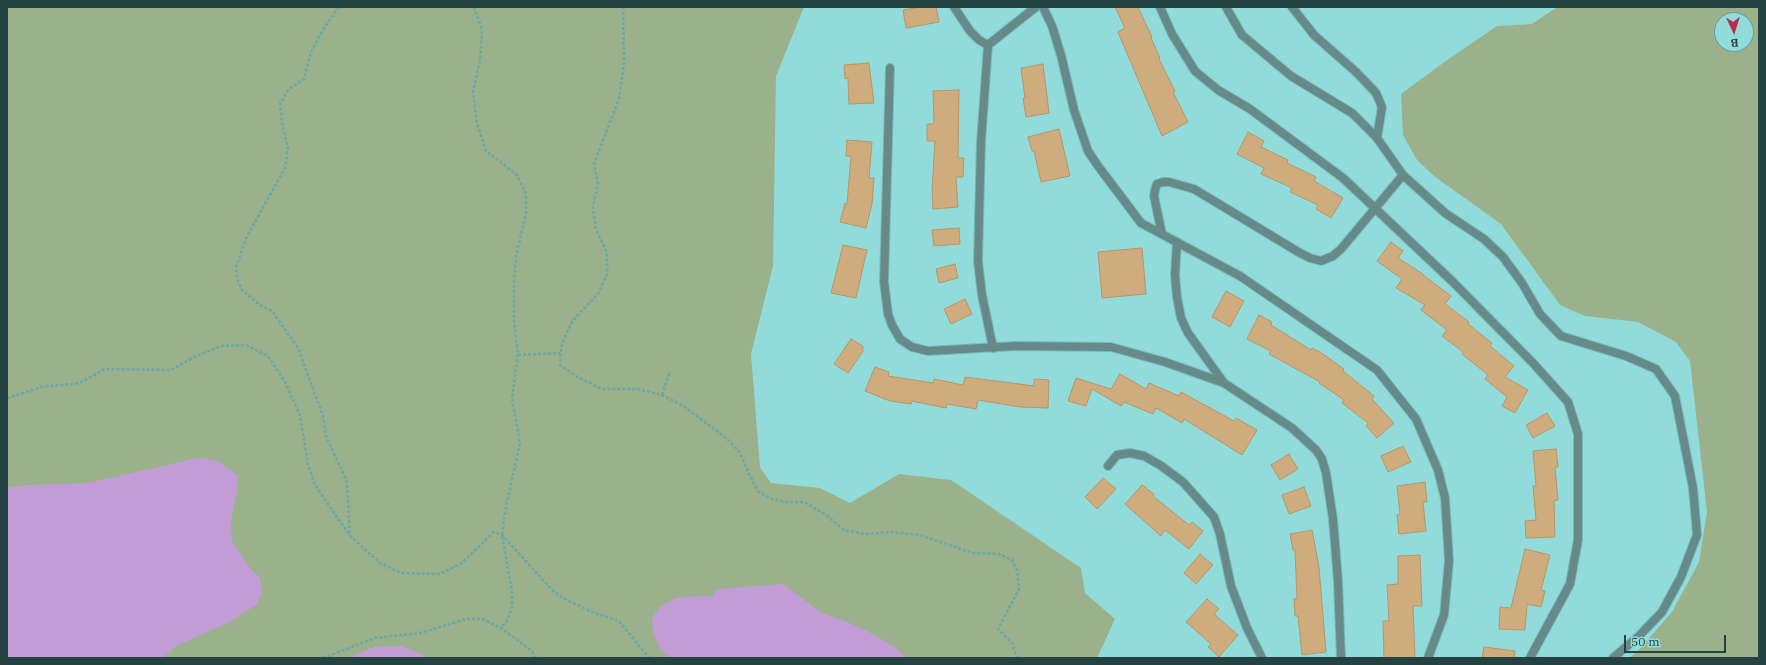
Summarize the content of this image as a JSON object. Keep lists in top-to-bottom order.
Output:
{
  "scale_bar": "50 m",
  "north": "bottom"
}
